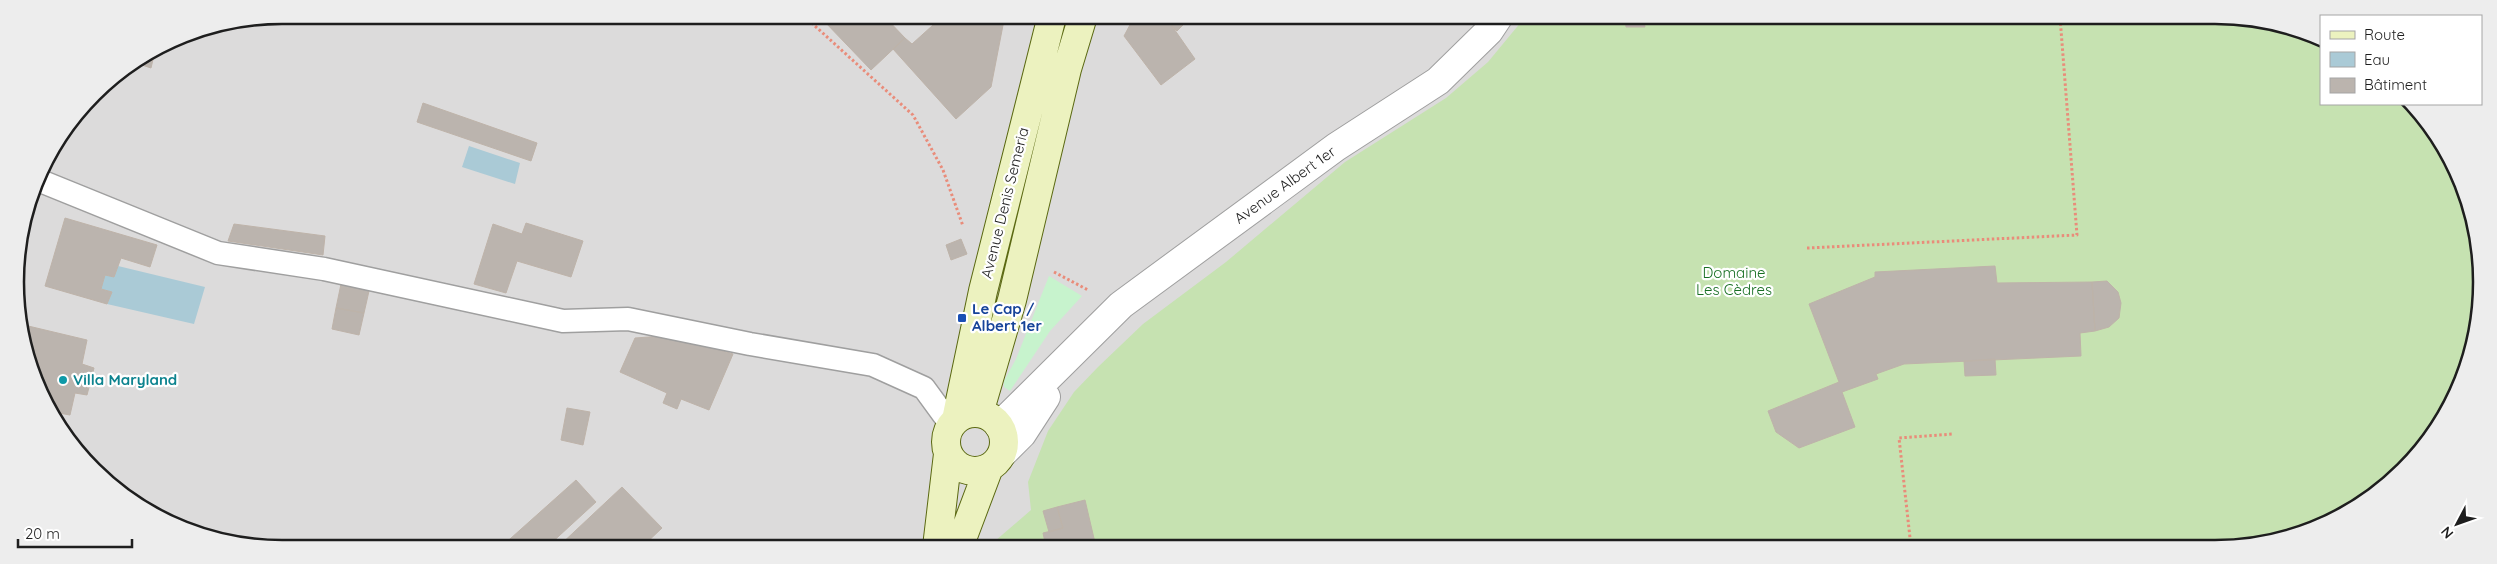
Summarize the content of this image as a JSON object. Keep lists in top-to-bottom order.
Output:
{
  "streets": {
    "main road": ["Avenue Denis Semeria"],
    "street": ["Avenue Albert 1er"]
  },
  "crossings": [
    ["Avenue Albert 1er", "Avenue Denis Semeria"]
  ],
  "parks": ["Domaine Les Cèdres"],
  "places": {
    "transit": ["Le Cap / Albert 1er"],
    "other": ["Villa Maryland"]
  },
  "legend": ["Route", "Eau", "Bâtiment"],
  "scale_bar": "20 m",
  "north": "bottom left"
}
